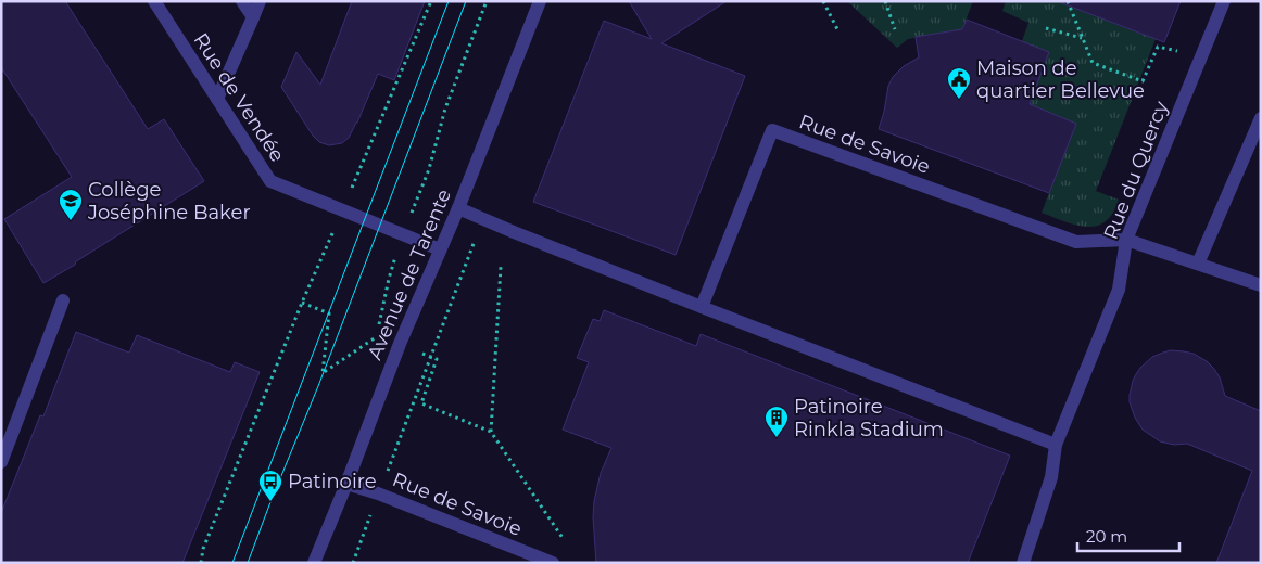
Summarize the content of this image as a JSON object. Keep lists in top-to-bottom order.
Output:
{
  "streets": {
    "street": [
      "Rue de Vendée",
      "Rue de Savoie",
      "Rue du Quercy",
      "Avenue de Tarente"
    ]
  },
  "crossings": [
    ["Rue de Vendée", "Avenue de Tarente"],
    ["Rue de Savoie", "Rue du Quercy"],
    ["Rue de Savoie", "Avenue de Tarente"]
  ],
  "places": {
    "public building": ["Maison de quartier Bellevue"],
    "school or university": ["Collège Joséphine Baker"],
    "building": ["Patinoire Rinkla Stadium"],
    "bus stop": ["Patinoire"]
  },
  "scale_bar": "20 m"
}
